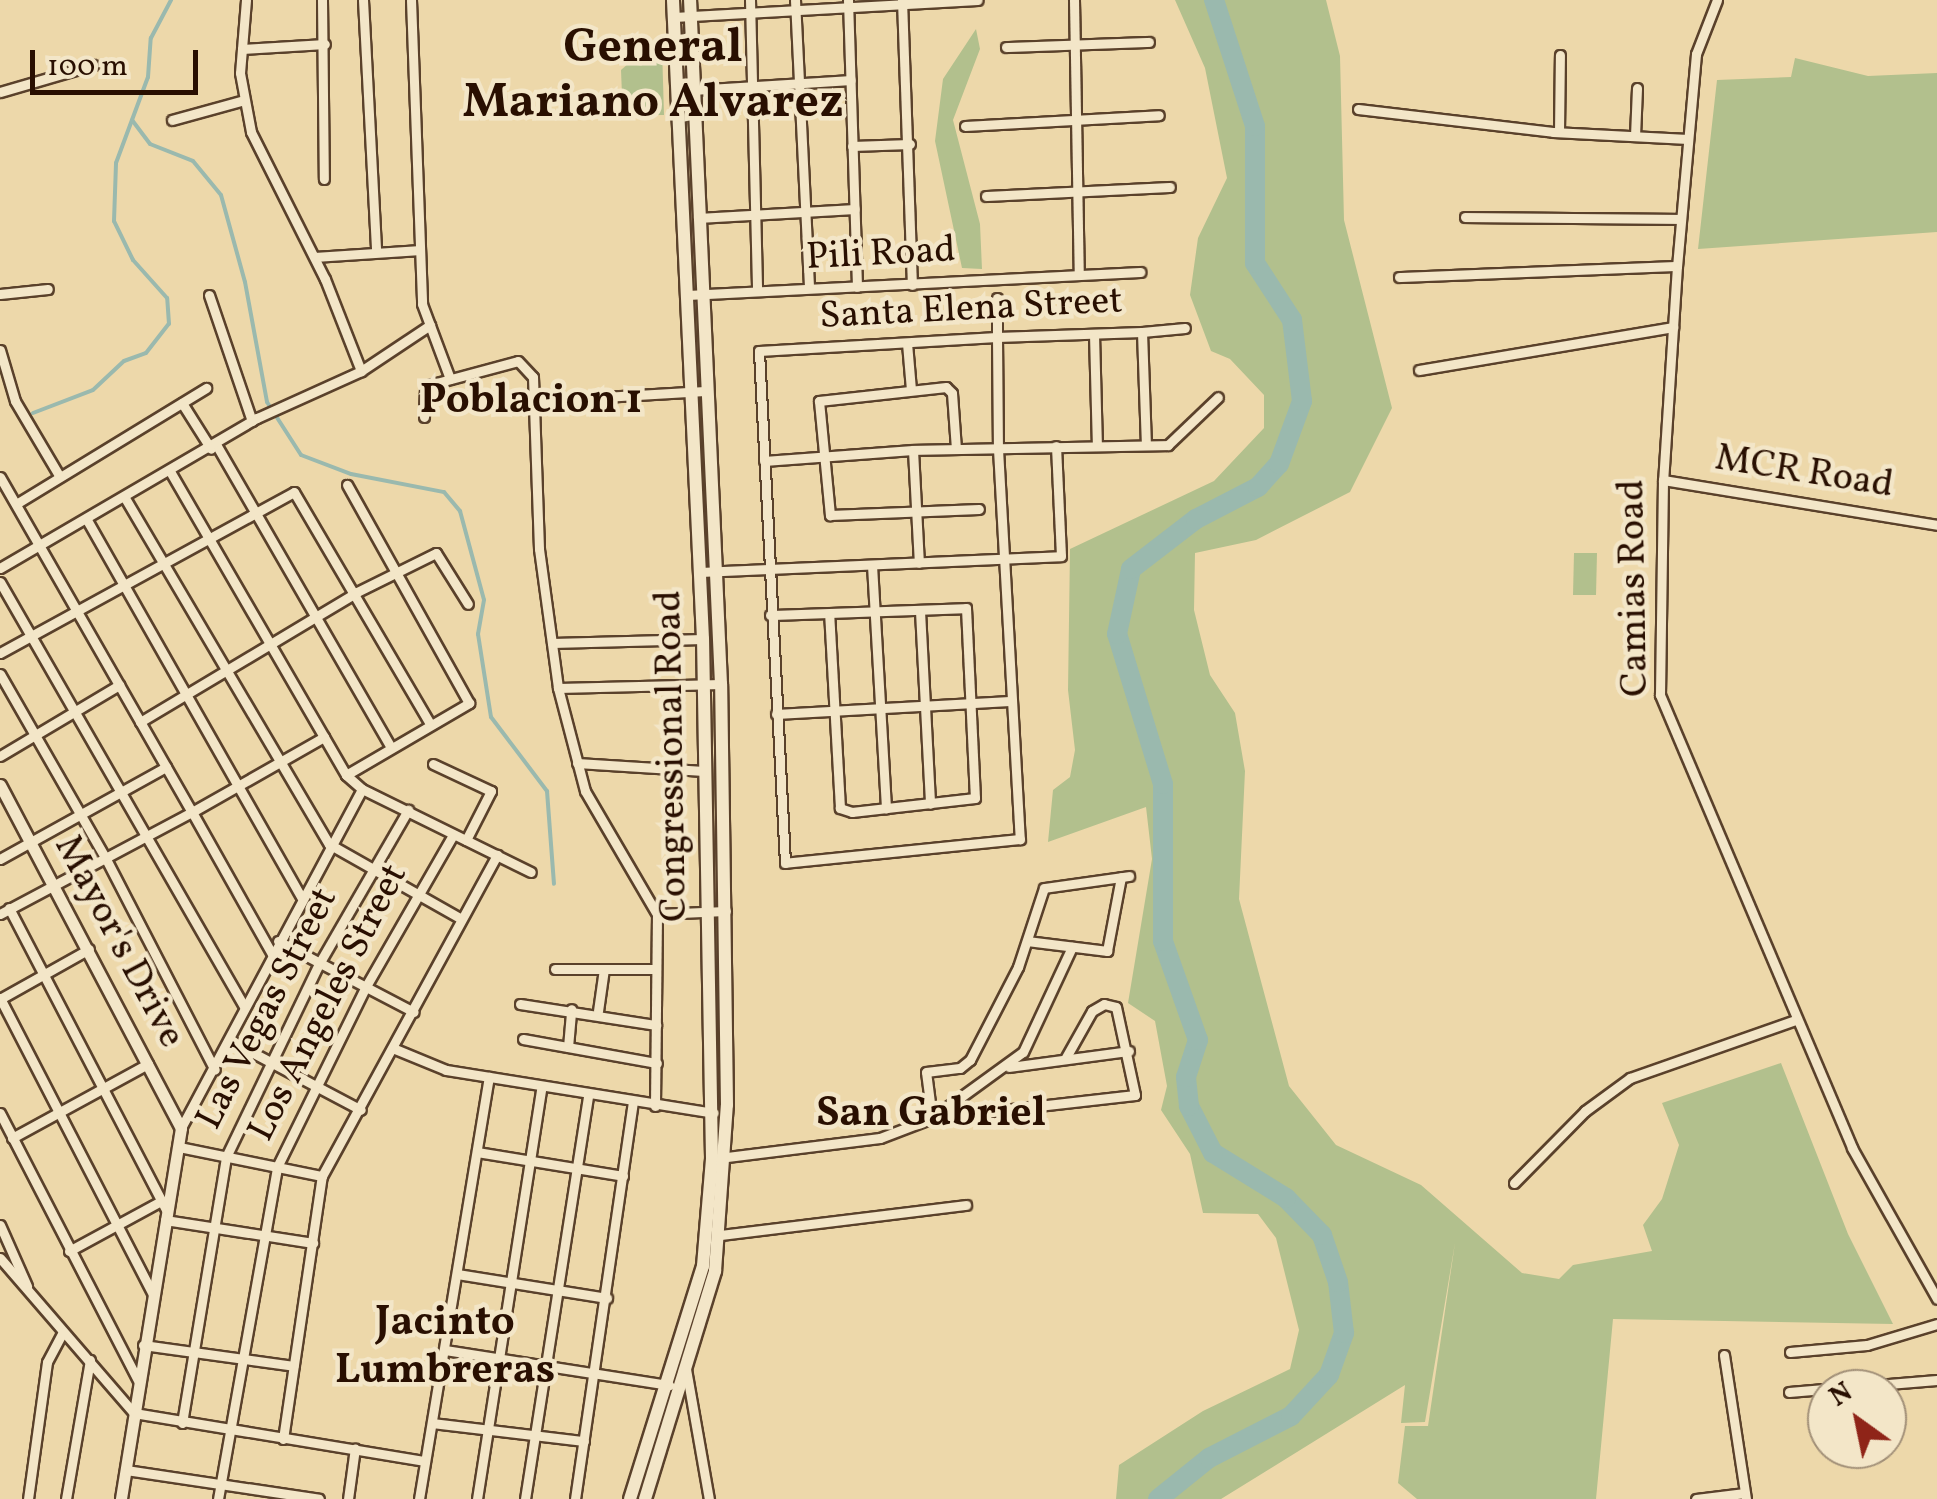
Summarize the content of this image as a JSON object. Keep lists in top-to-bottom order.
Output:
{
  "streets": {
    "main road": ["Congressional Road"],
    "street": [
      "Pili Road",
      "Santa Elena Street",
      "MCR Road",
      "Camias Road",
      "Mayor's Drive",
      "Los Angeles Street",
      "Las Vegas Street"
    ]
  },
  "crossings": [
    ["Pili Road", "Congressional Road"],
    ["MCR Road", "Camias Road"]
  ],
  "districts": [
    "General Mariano Alvarez",
    "Poblacion 1",
    "San Gabriel",
    "Jacinto Lumbreras"
  ],
  "scale_bar": "100 m",
  "north": "top left"
}
